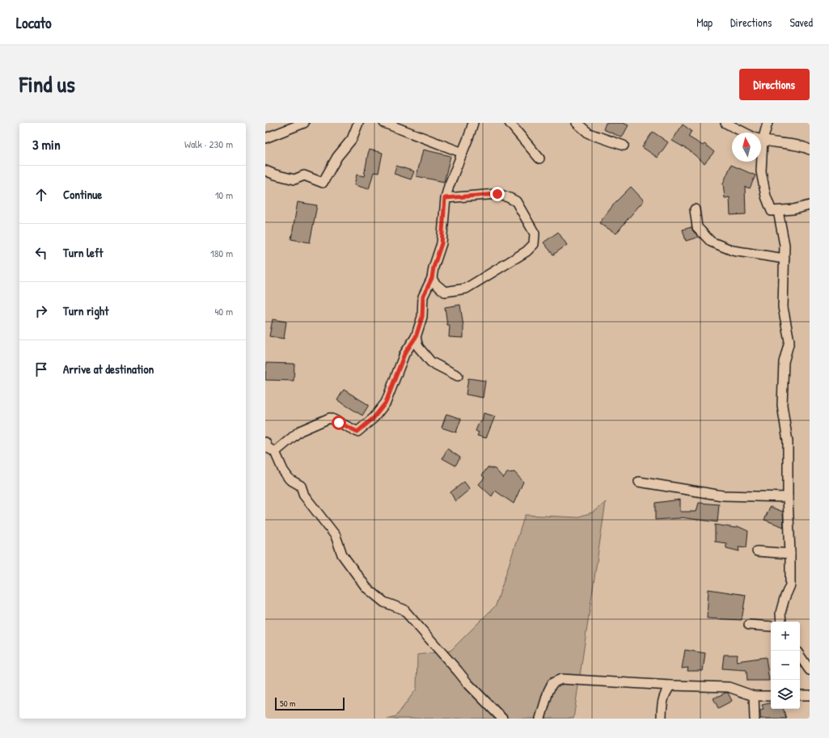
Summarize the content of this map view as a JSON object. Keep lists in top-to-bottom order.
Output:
{
  "scale_bar": "50 m",
  "north": "top",
  "page": {
    "header": "Locato",
    "nav": ["Map", "Directions", "Saved"],
    "title": "Find us",
    "buttons": "Directions",
    "heading": ["3 min", "Walk · 230 m"],
    "list": [
      ["Continue", "10 m"],
      ["Turn left", "180 m"],
      ["Turn right", "40 m"],
      "Arrive at destination"
    ],
    "map_buttons": ["+", "−"],
    "scale": "50 m"
  }
}
